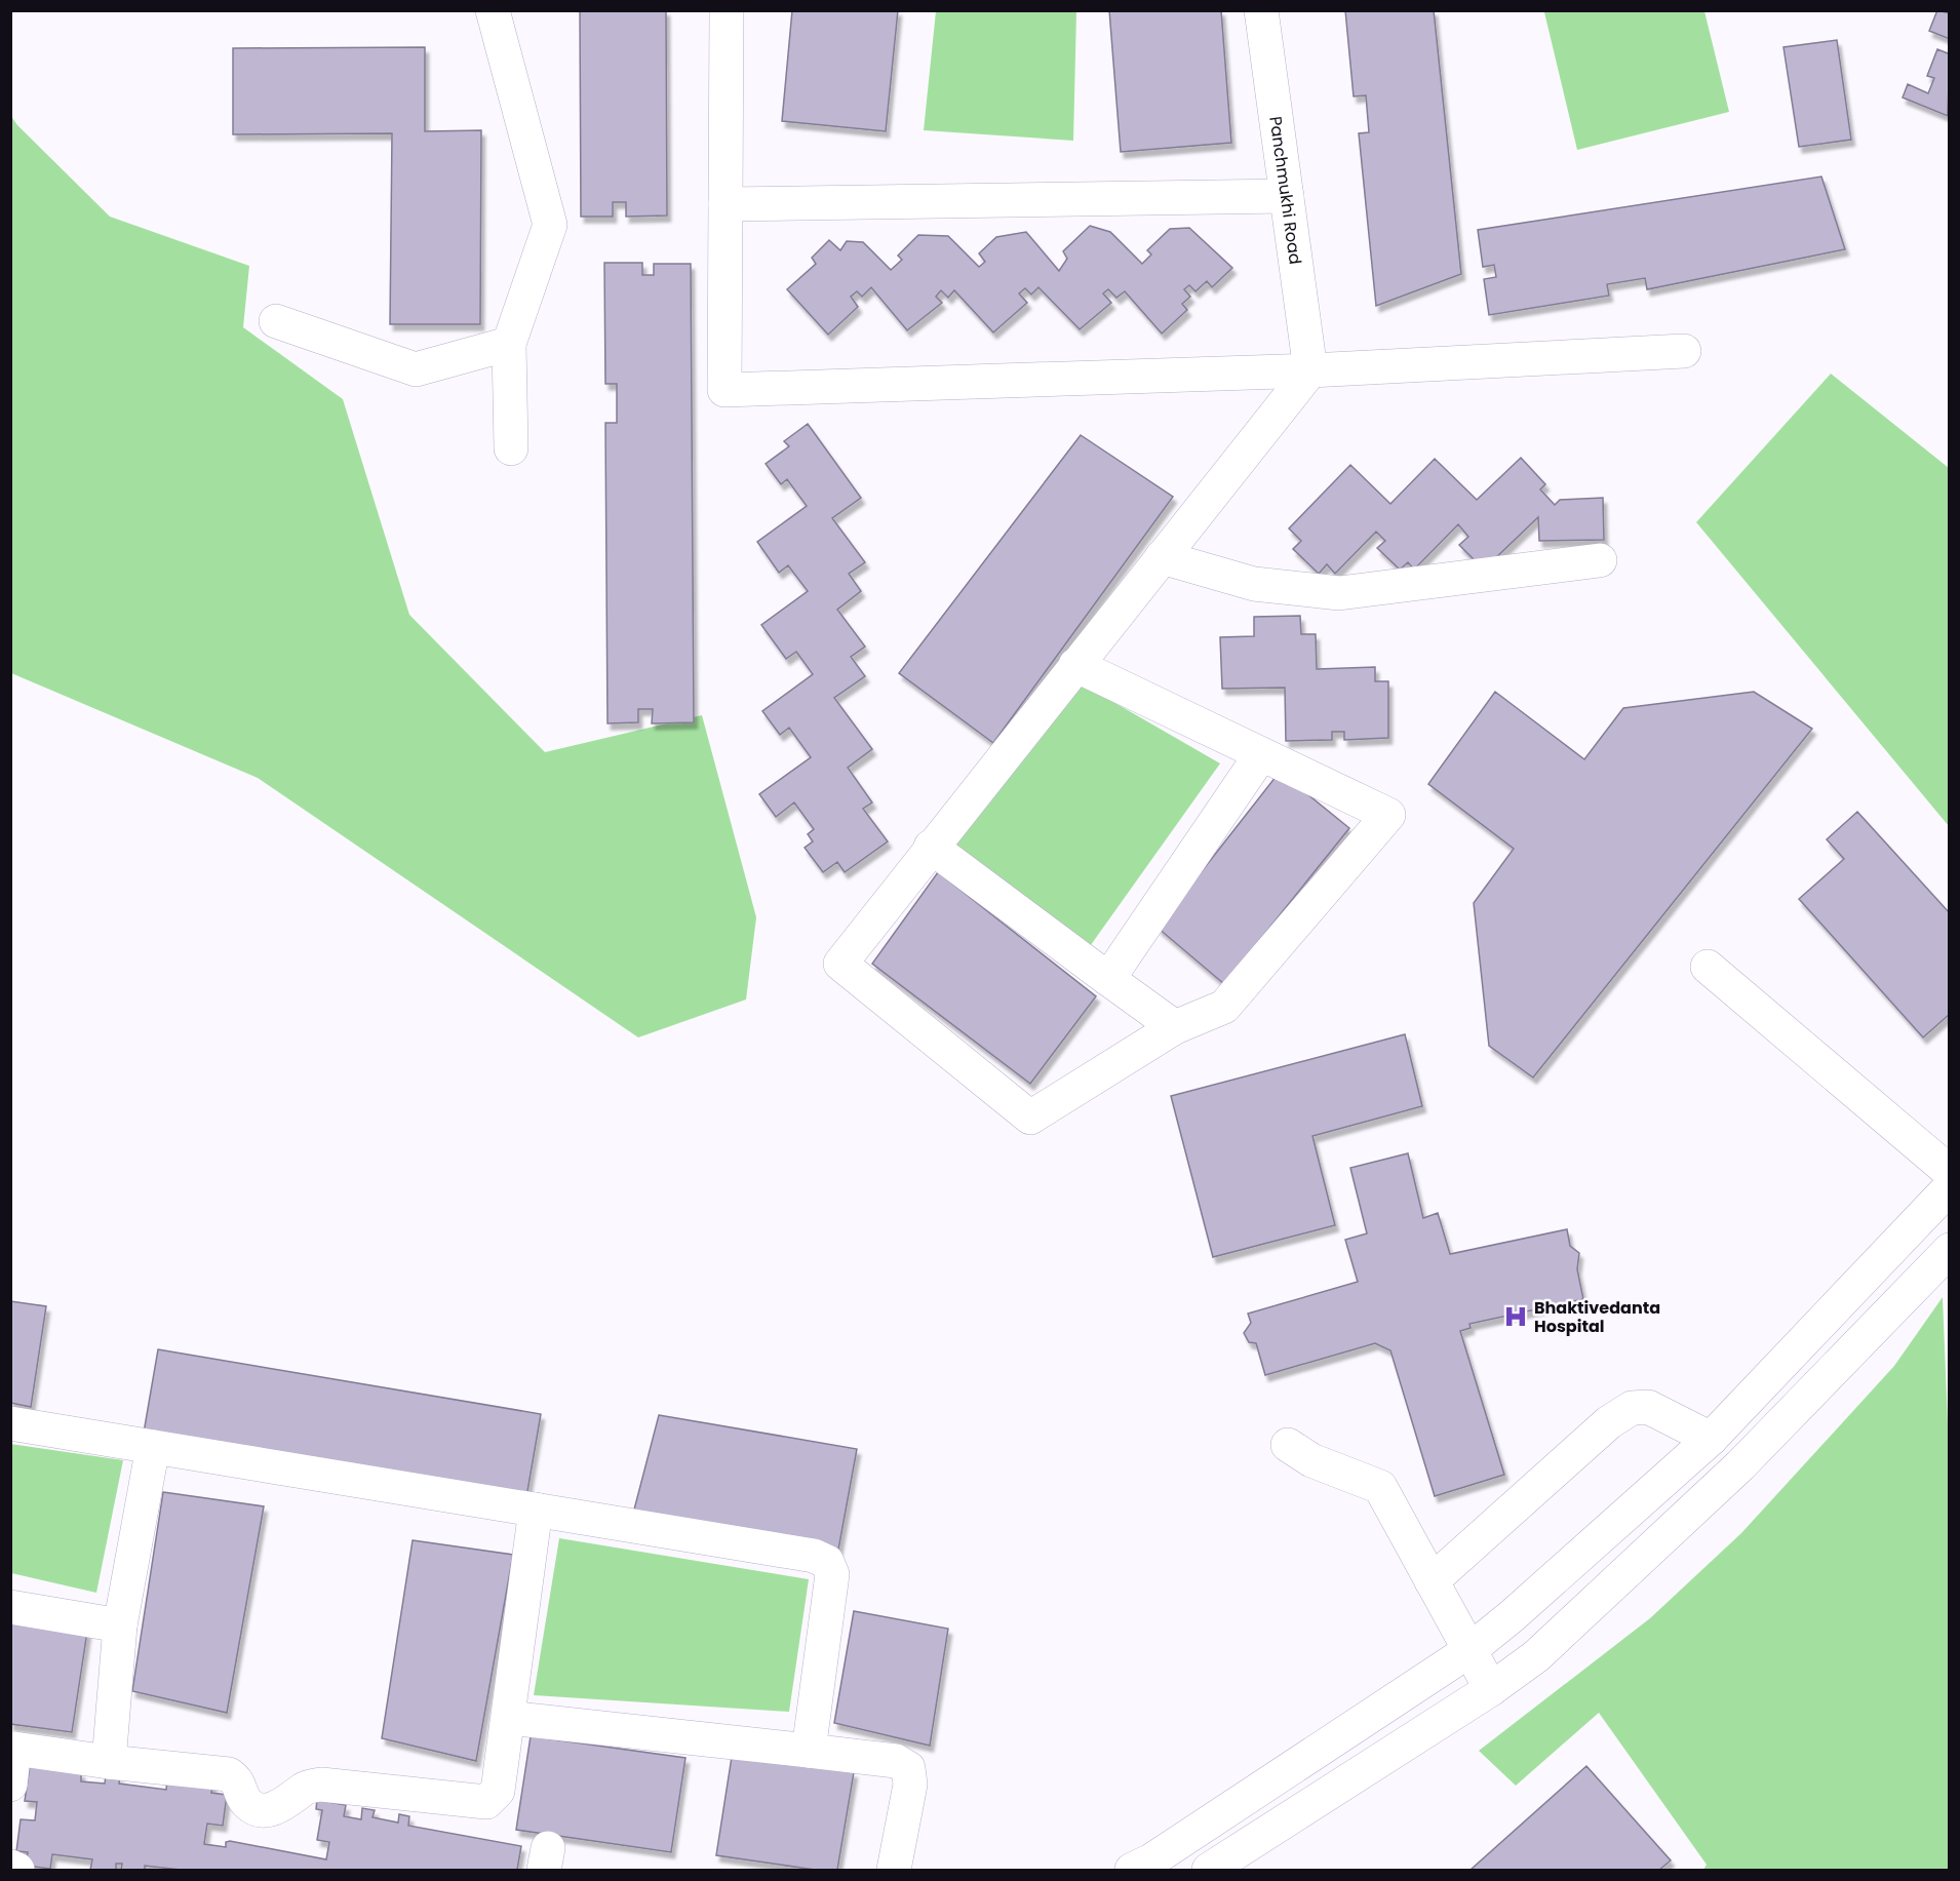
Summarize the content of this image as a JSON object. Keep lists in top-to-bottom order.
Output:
{
  "streets": {
    "street": ["Panchmukhi Road"]
  },
  "places": {
    "hospital": ["Bhaktivedanta Hospital"]
  }
}
